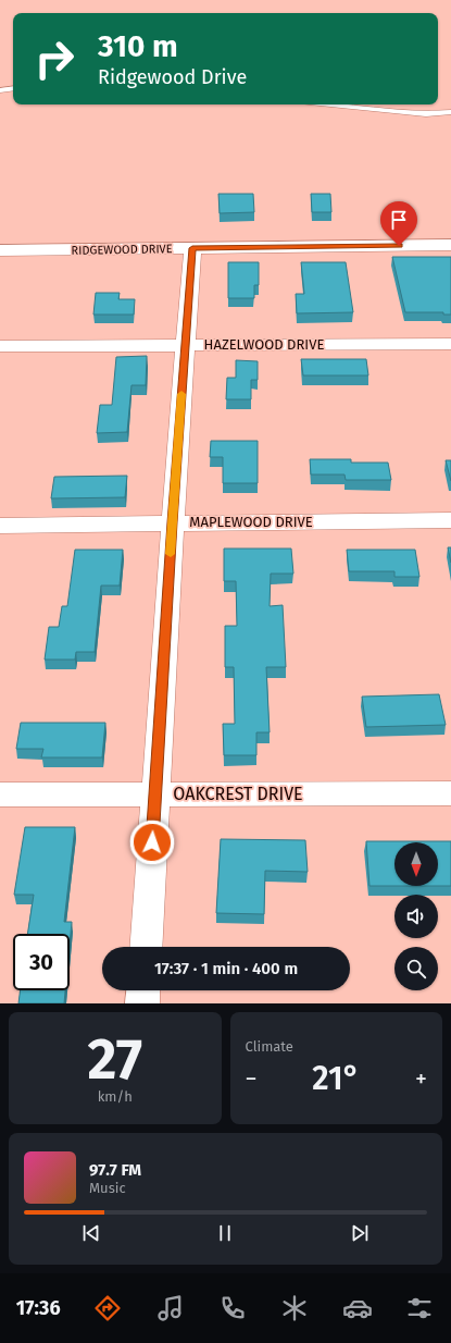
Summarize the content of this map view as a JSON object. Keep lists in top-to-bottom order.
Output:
{
  "streets": {
    "street": [
      "RIDGEWOOD DRIVE",
      "HAZELWOOD DRIVE",
      "MAPLEWOOD DRIVE",
      "OAKCREST DRIVE"
    ]
  },
  "north": "bottom",
  "page": {
    "turn": ["310 m", "Ridgewood Drive"],
    "limit": "30",
    "trip": "17:37 · 1 min · 400 m",
    "tile": [
      ["27", "km/h"],
      "Climate"
    ],
    "heat": ["−", "21°", "+"],
    "song": ["97.7 FM", "Music"],
    "tabs": "17:36"
  }
}
